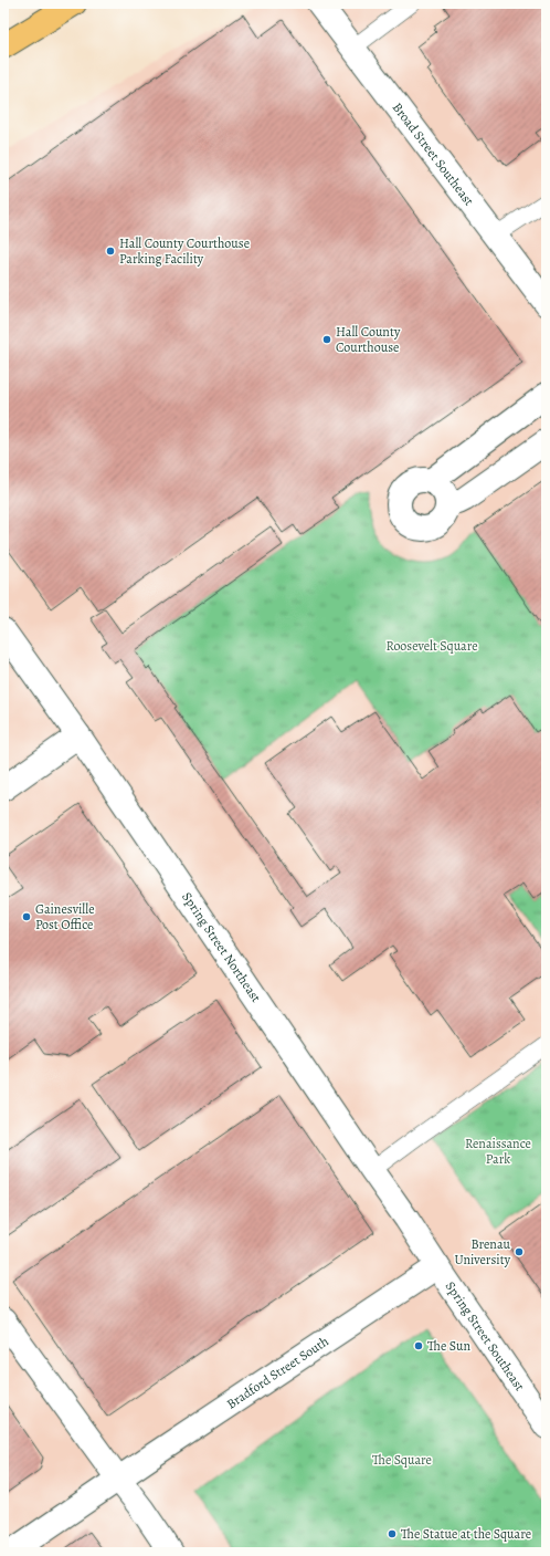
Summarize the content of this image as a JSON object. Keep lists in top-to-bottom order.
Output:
{
  "streets": {
    "street": [
      "Broad Street Southeast",
      "Spring Street Northeast",
      "Spring Street Southeast",
      "Bradford Street South"
    ]
  },
  "crossings": [
    ["Spring Street Northeast", "Spring Street Southeast"],
    ["Spring Street Northeast", "Bradford Street South"],
    ["Spring Street Southeast", "Bradford Street South"]
  ],
  "parks": ["Roosevelt Square", "Renaissance Park", "The Square"],
  "places": [
    "Hall County Courthouse Parking Facility",
    "Hall County Courthouse",
    "Gainesville Post Office",
    "Brenau University",
    "The Sun",
    "The Statue at the Square"
  ]
}
